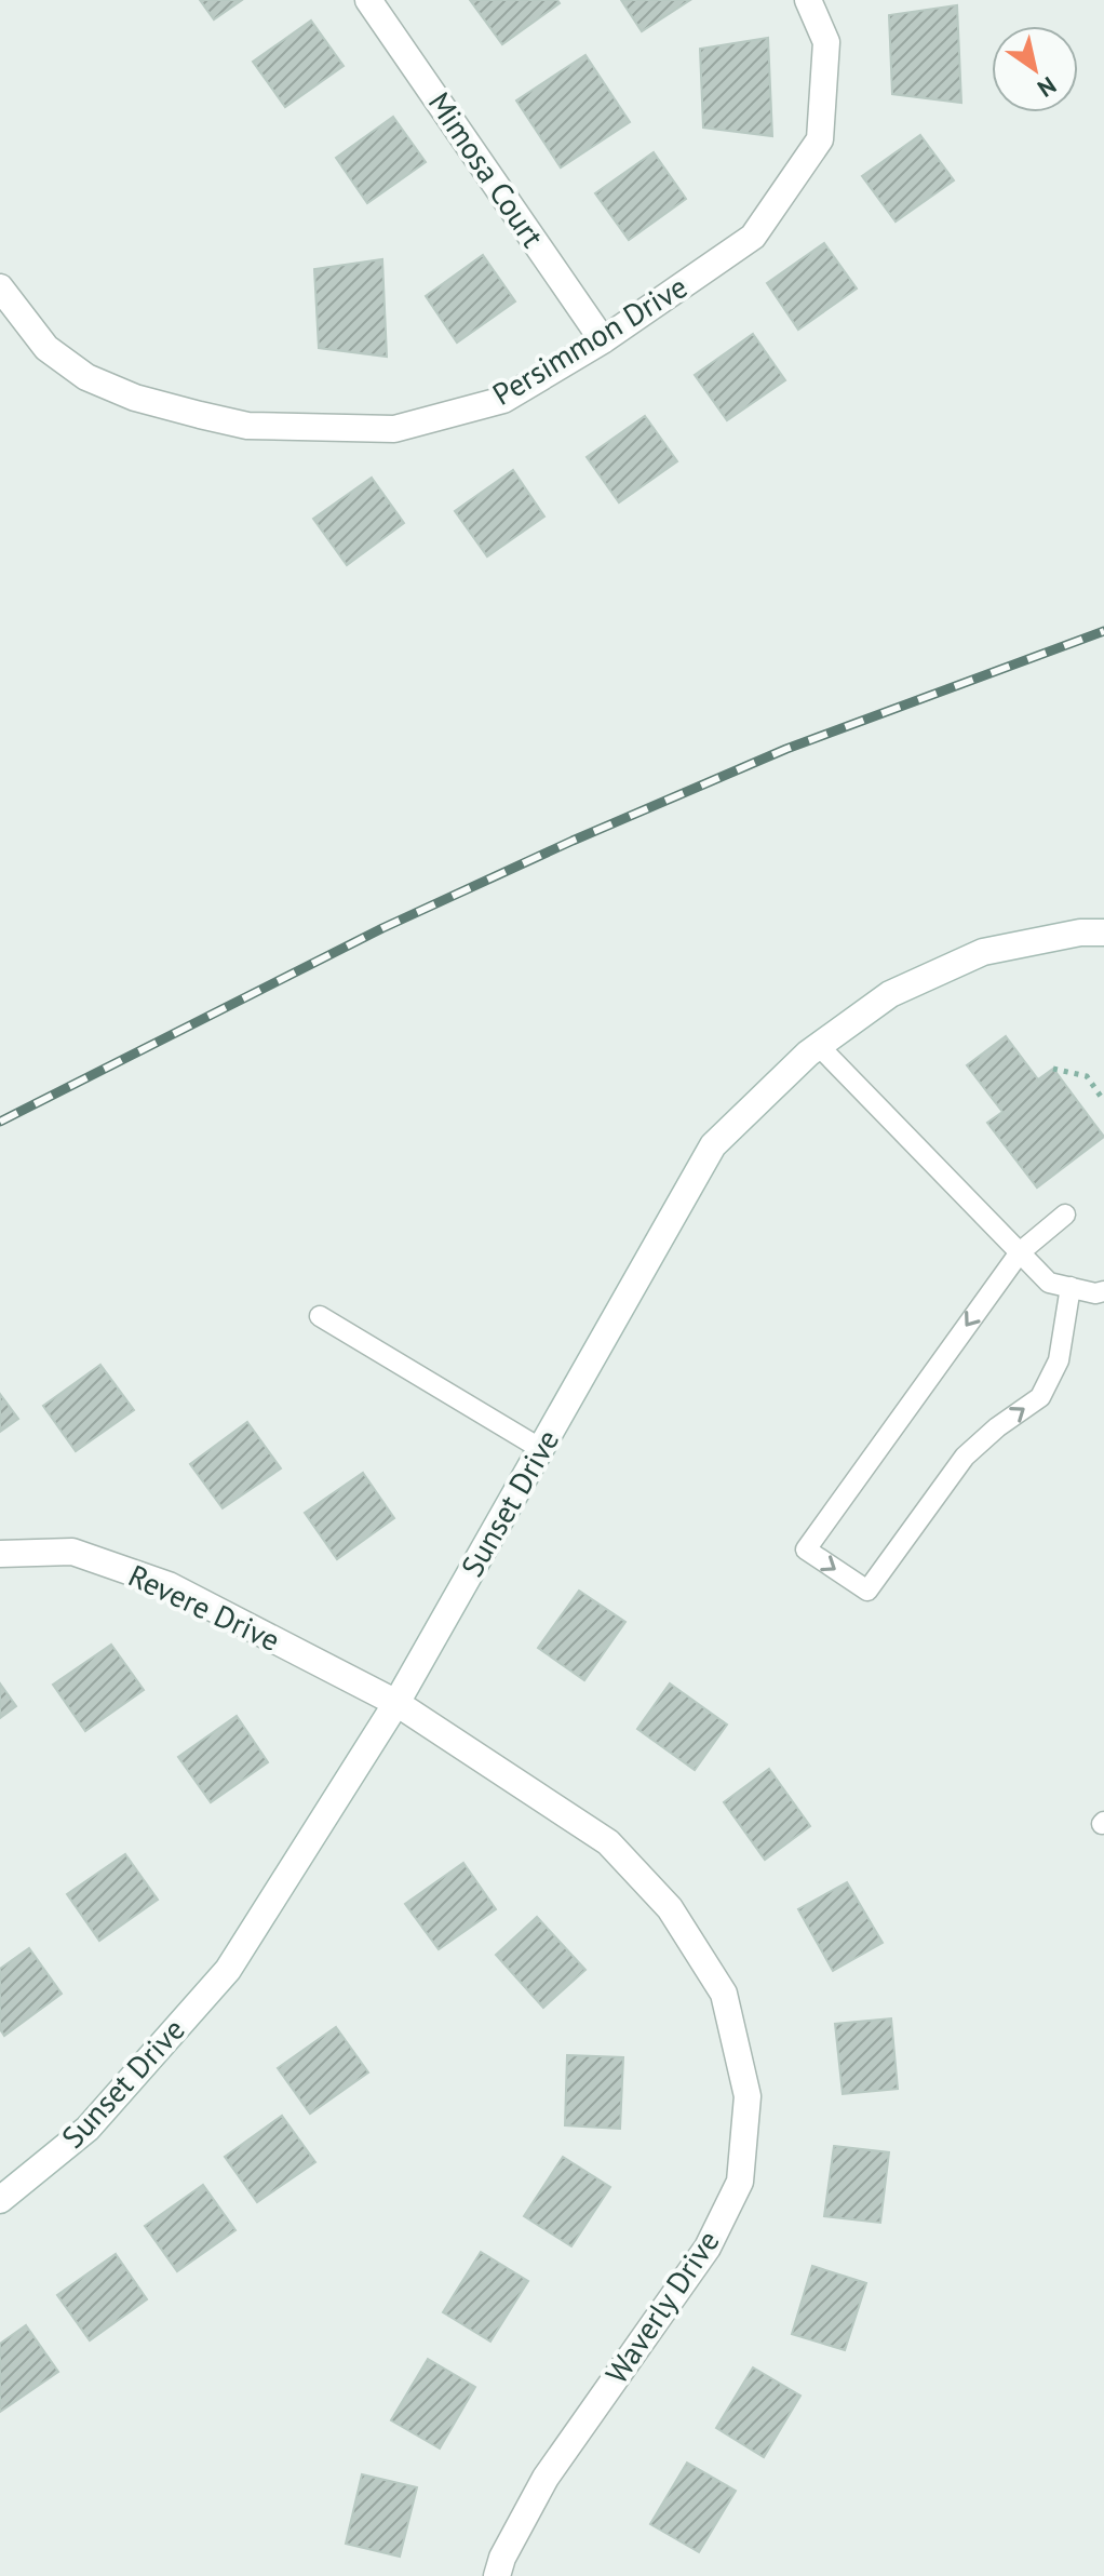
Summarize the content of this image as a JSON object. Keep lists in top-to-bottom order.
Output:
{
  "streets": {
    "street": [
      "Mimosa Court",
      "Persimmon Drive",
      "Sunset Drive",
      "Revere Drive",
      "Waverly Drive"
    ]
  },
  "crossings": [
    ["Mimosa Court", "Persimmon Drive"],
    ["Sunset Drive", "Revere Drive"],
    ["Sunset Drive", "Waverly Drive"],
    ["Revere Drive", "Waverly Drive"]
  ],
  "north": "bottom right"
}
